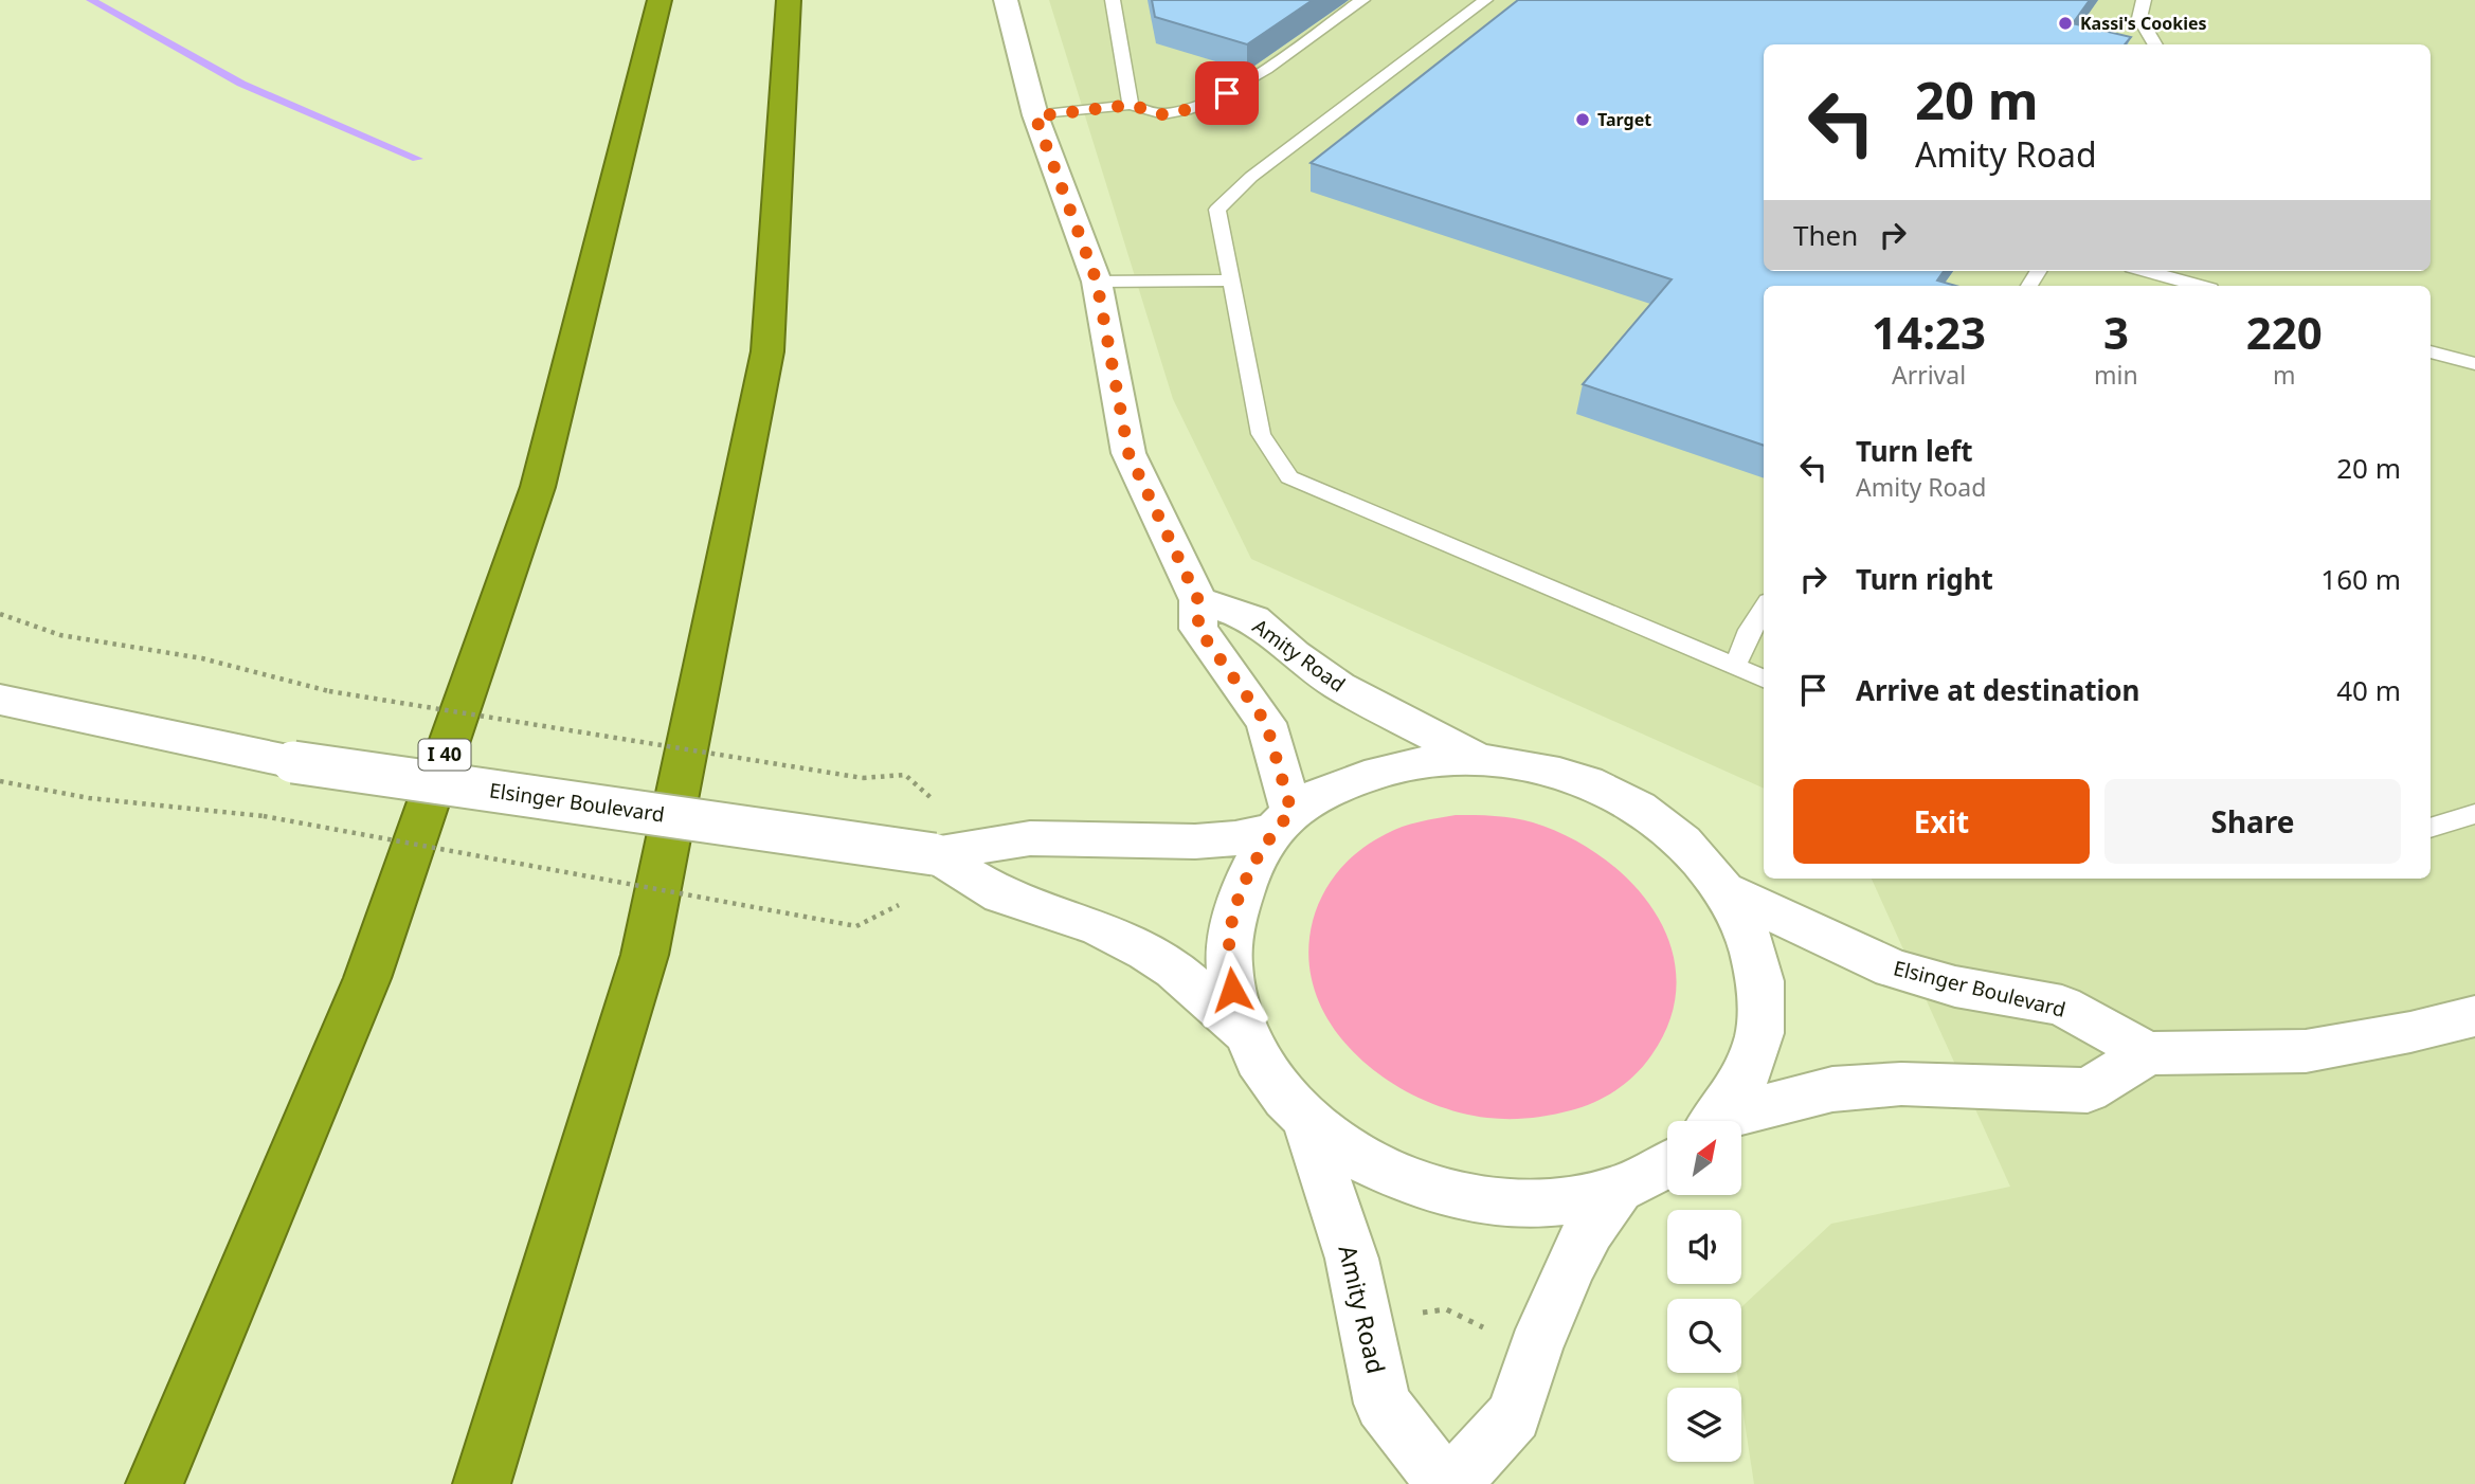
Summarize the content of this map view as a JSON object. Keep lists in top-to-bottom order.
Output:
{
  "streets": {
    "highway": ["I 40"],
    "street": ["Amity Road", "Elsinger Boulevard"]
  },
  "places": ["Kassi's Cookies", "Target"],
  "north": "top right",
  "page": {
    "turn": ["20 m", "Amity Road"],
    "then": "Then",
    "eta": [
      "14:23",
      "Arrival",
      "3",
      "min",
      "220",
      "m"
    ],
    "list": [
      {
        "name": "Turn left",
        "note": "Amity Road",
        "value": "20 m"
      },
      {
        "name": "Turn right",
        "value": "160 m"
      },
      {
        "name": "Arrive at destination",
        "value": "40 m"
      }
    ],
    "buttons": ["Exit", "Share"]
  }
}
